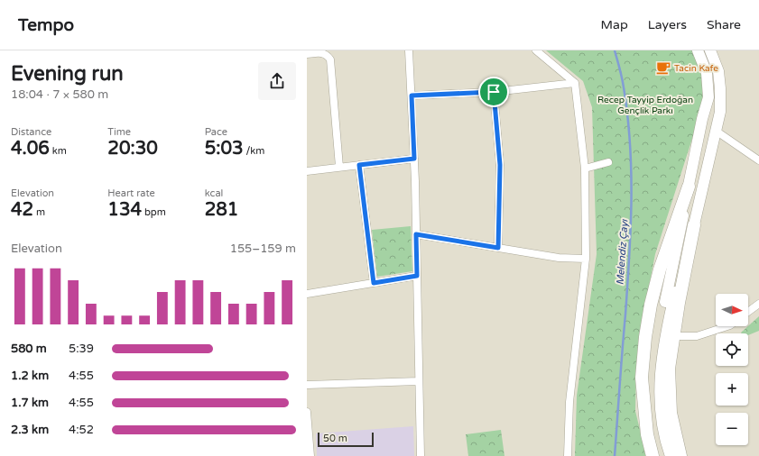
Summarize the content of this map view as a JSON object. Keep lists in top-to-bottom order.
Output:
{
  "water": ["Melendiz Çayı"],
  "parks": ["Recep Tayyip Erdoğan Gençlik Parkı"],
  "places": {
    "cafe": ["Tacin Kafe"]
  },
  "scale_bar": "50 m",
  "north": "right",
  "page": {
    "header": "Tempo",
    "nav": ["Map", "Layers", "Share"],
    "heading": ["Evening run", "18:04 · 7 × 580 m"],
    "stats": [
      ["Distance", "4.06 km"],
      ["Time", "20:30"],
      ["Pace", "5:03 /km"],
      ["Elevation", "42 m"],
      ["Heart rate", "134 bpm"],
      ["kcal", "281"]
    ],
    "chart": ["Elevation", "155–159 m"],
    "map_buttons": ["+", "−"],
    "list": [
      {
        "name": "580 m",
        "note": "5:39"
      },
      {
        "name": "1.2 km",
        "note": "4:55"
      },
      {
        "name": "1.7 km",
        "note": "4:55"
      },
      {
        "name": "2.3 km",
        "note": "4:52"
      }
    ],
    "scale": "50 m"
  }
}
